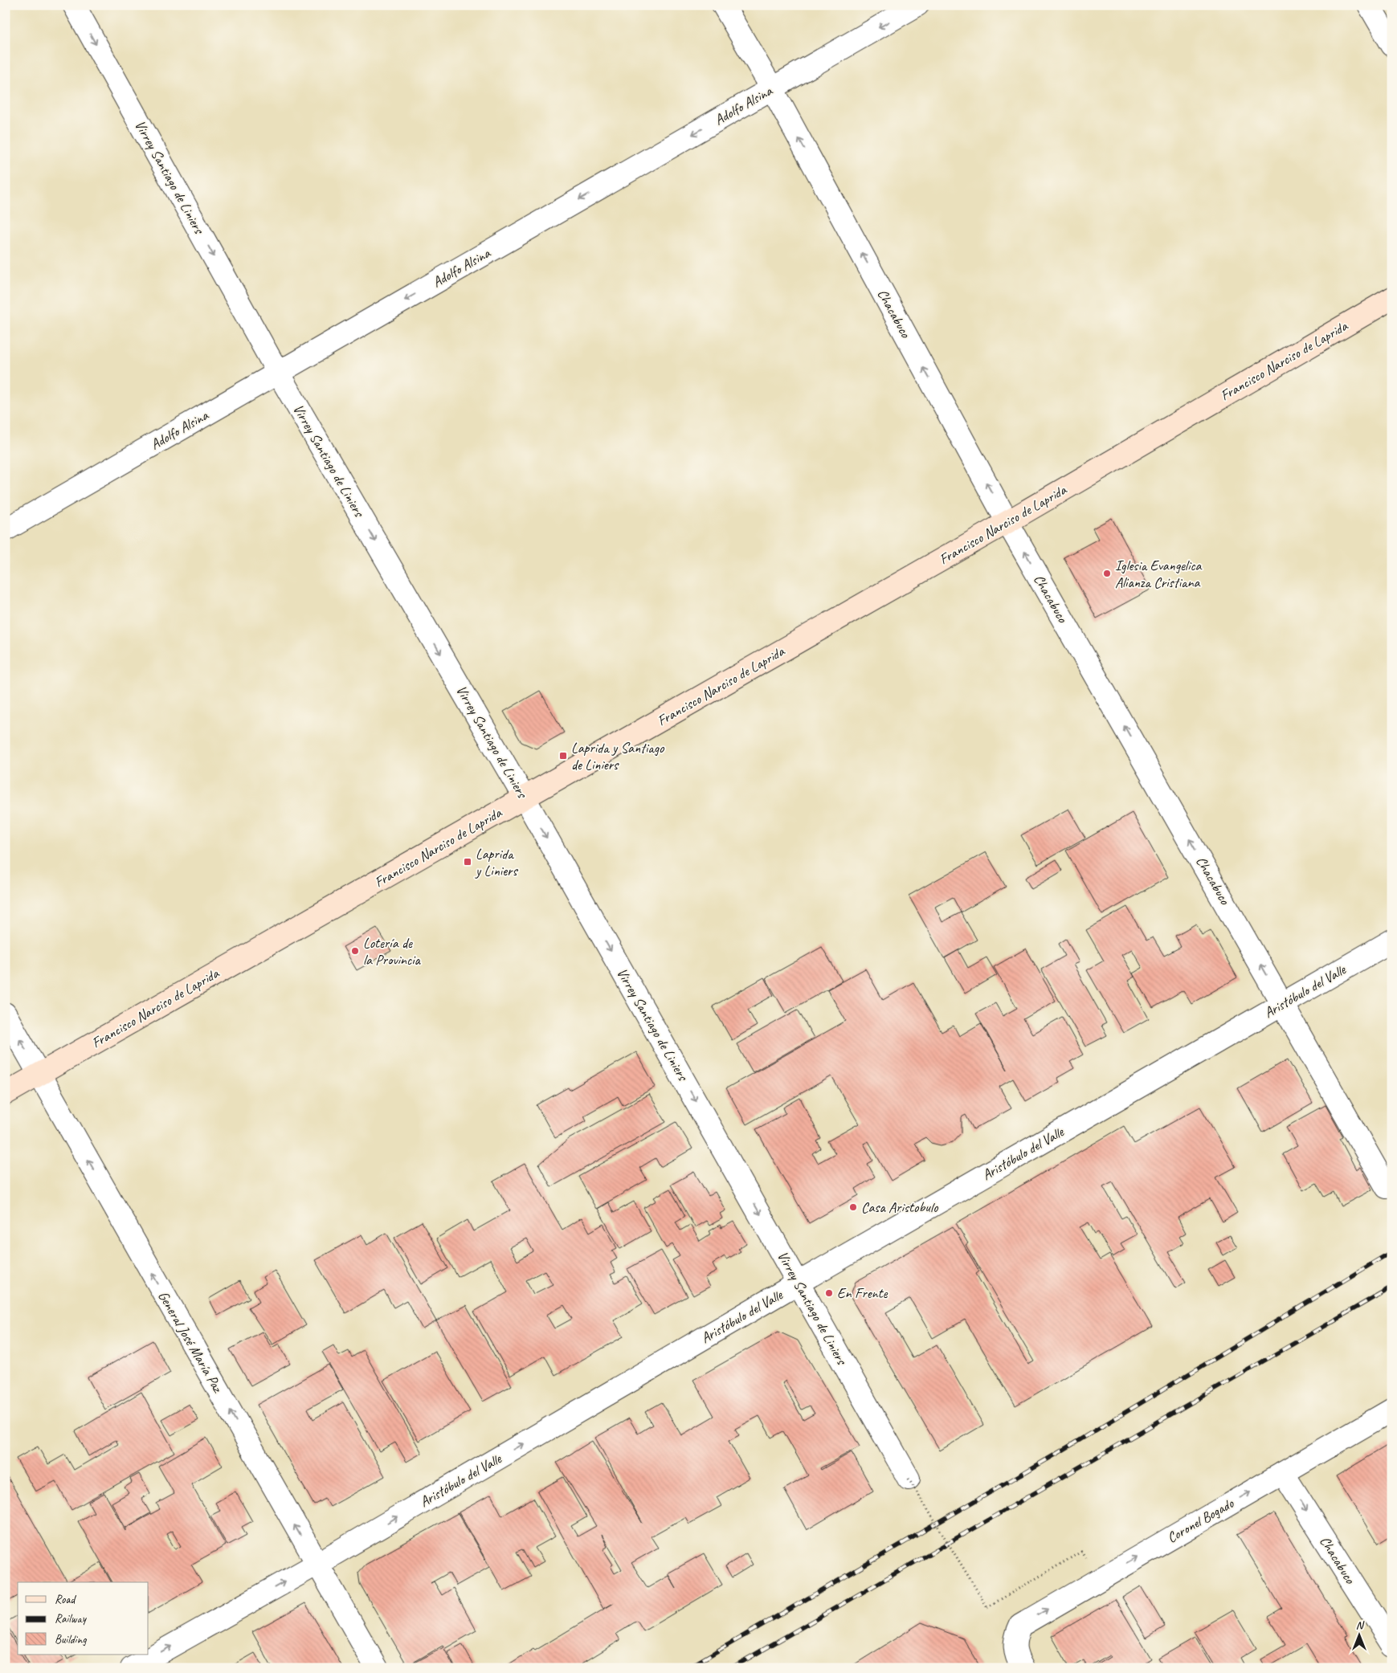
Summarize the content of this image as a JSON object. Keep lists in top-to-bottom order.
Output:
{
  "streets": {
    "street": [
      "Adolfo Alsina",
      "Virrey Santiago de Liniers",
      "Chacabuco",
      "Francisco Narciso de Laprida",
      "Aristóbulo del Valle",
      "General José María Paz",
      "Coronel Bogado"
    ]
  },
  "crossings": [
    ["Adolfo Alsina", "Virrey Santiago de Liniers"],
    ["Adolfo Alsina", "Chacabuco"],
    ["Virrey Santiago de Liniers", "Francisco Narciso de Laprida"],
    ["Virrey Santiago de Liniers", "Aristóbulo del Valle"],
    ["Chacabuco", "Francisco Narciso de Laprida"],
    ["Chacabuco", "Aristóbulo del Valle"],
    ["Chacabuco", "Coronel Bogado"],
    ["Francisco Narciso de Laprida", "General José María Paz"],
    ["Aristóbulo del Valle", "General José María Paz"]
  ],
  "one_way": [
    "Adolfo Alsina",
    "Virrey Santiago de Liniers",
    "Aristóbulo del Valle",
    "General José María Paz",
    "Coronel Bogado"
  ],
  "places": {
    "other": [
      "Iglesia Evangelica Alianza Cristiana",
      "Lotería de la Provincia",
      "Casa Aristobulo",
      "En Frente"
    ],
    "transit": ["Laprida y Santiago de Liniers", "Laprida y Liniers"]
  },
  "legend": ["Road", "Railway", "Building"],
  "north": "top"
}
